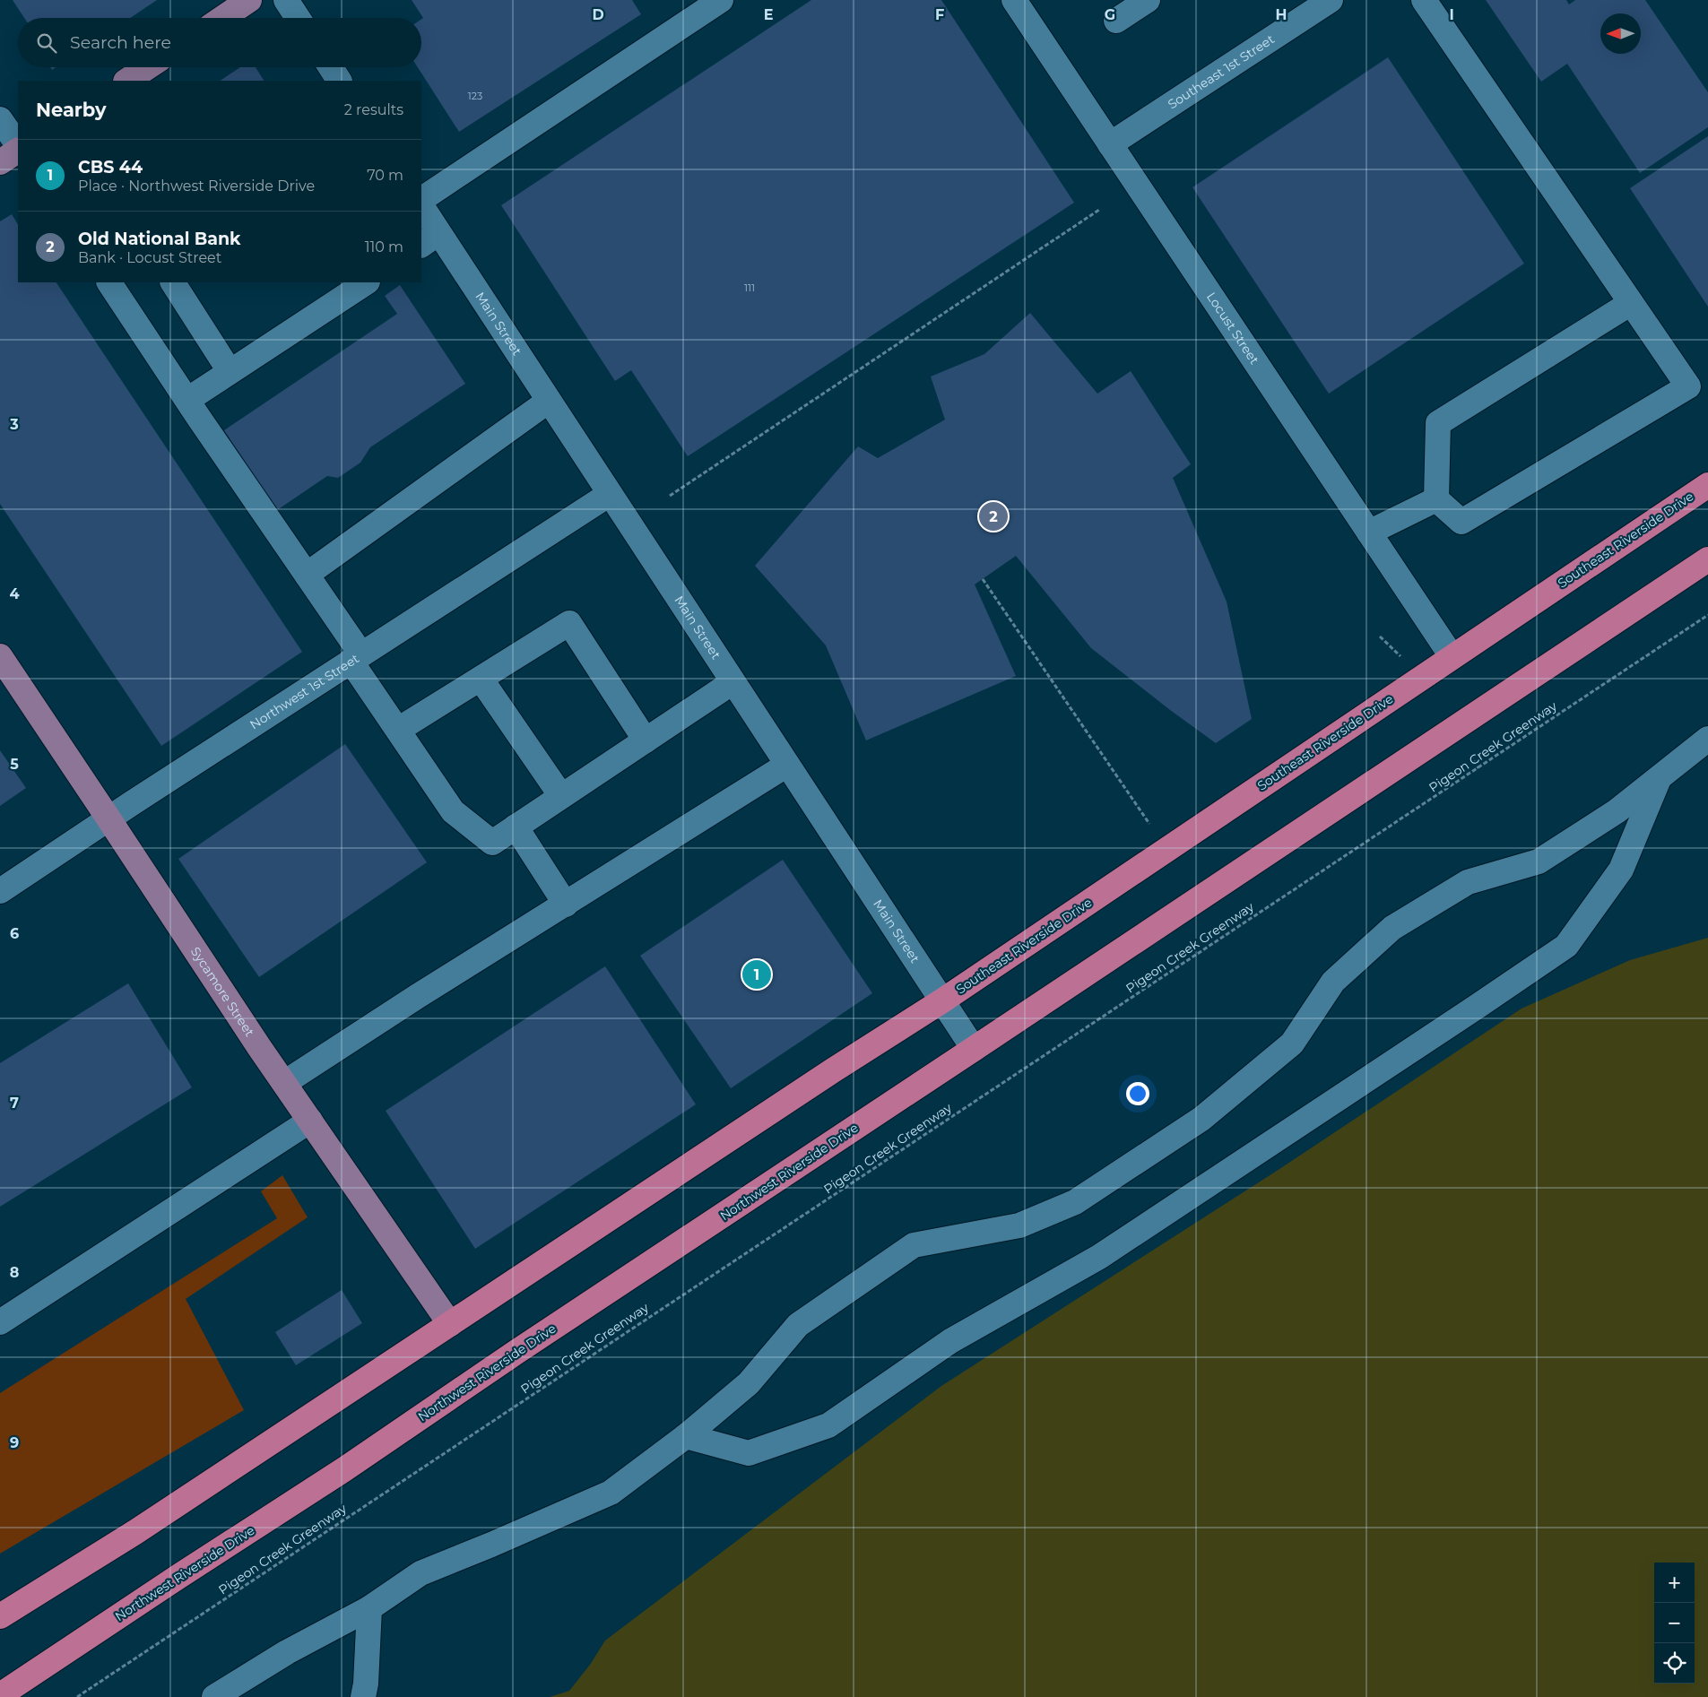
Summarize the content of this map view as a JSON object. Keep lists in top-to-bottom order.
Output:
{
  "streets": {
    "highway": ["Southeast Riverside Drive", "Northwest Riverside Drive"],
    "main road": ["Sycamore Street"],
    "street": [
      "Southeast 1st Street",
      "Main Street",
      "Locust Street",
      "Northwest 1st Street"
    ],
    "path": ["Pigeon Creek Greenway"]
  },
  "crossings": [
    ["Southeast 1st Street", "Locust Street"],
    ["Main Street", "Southeast Riverside Drive"],
    ["Main Street", "Northwest 1st Street"],
    ["Main Street", "Northwest Riverside Drive"],
    ["Locust Street", "Southeast Riverside Drive"],
    ["Northwest 1st Street", "Sycamore Street"]
  ],
  "house_numbers": ["123", "111"],
  "north": "left",
  "page": {
    "search": "Search here",
    "heading": ["Nearby", "2 results"],
    "list": [
      {
        "mark": "1",
        "name": "CBS 44",
        "note": "Place · Northwest Riverside Drive",
        "value": "70 m"
      },
      {
        "mark": "2",
        "name": "Old National Bank",
        "note": "Bank · Locust Street",
        "value": "110 m"
      }
    ],
    "pins": ["2", "1"],
    "map_buttons": ["+", "−"]
  },
  "grid": {
    "columns": [
      "D",
      "E",
      "F",
      "G",
      "H",
      "I"
    ],
    "rows": [
      "3",
      "4",
      "5",
      "6",
      "7",
      "8",
      "9"
    ]
  }
}
